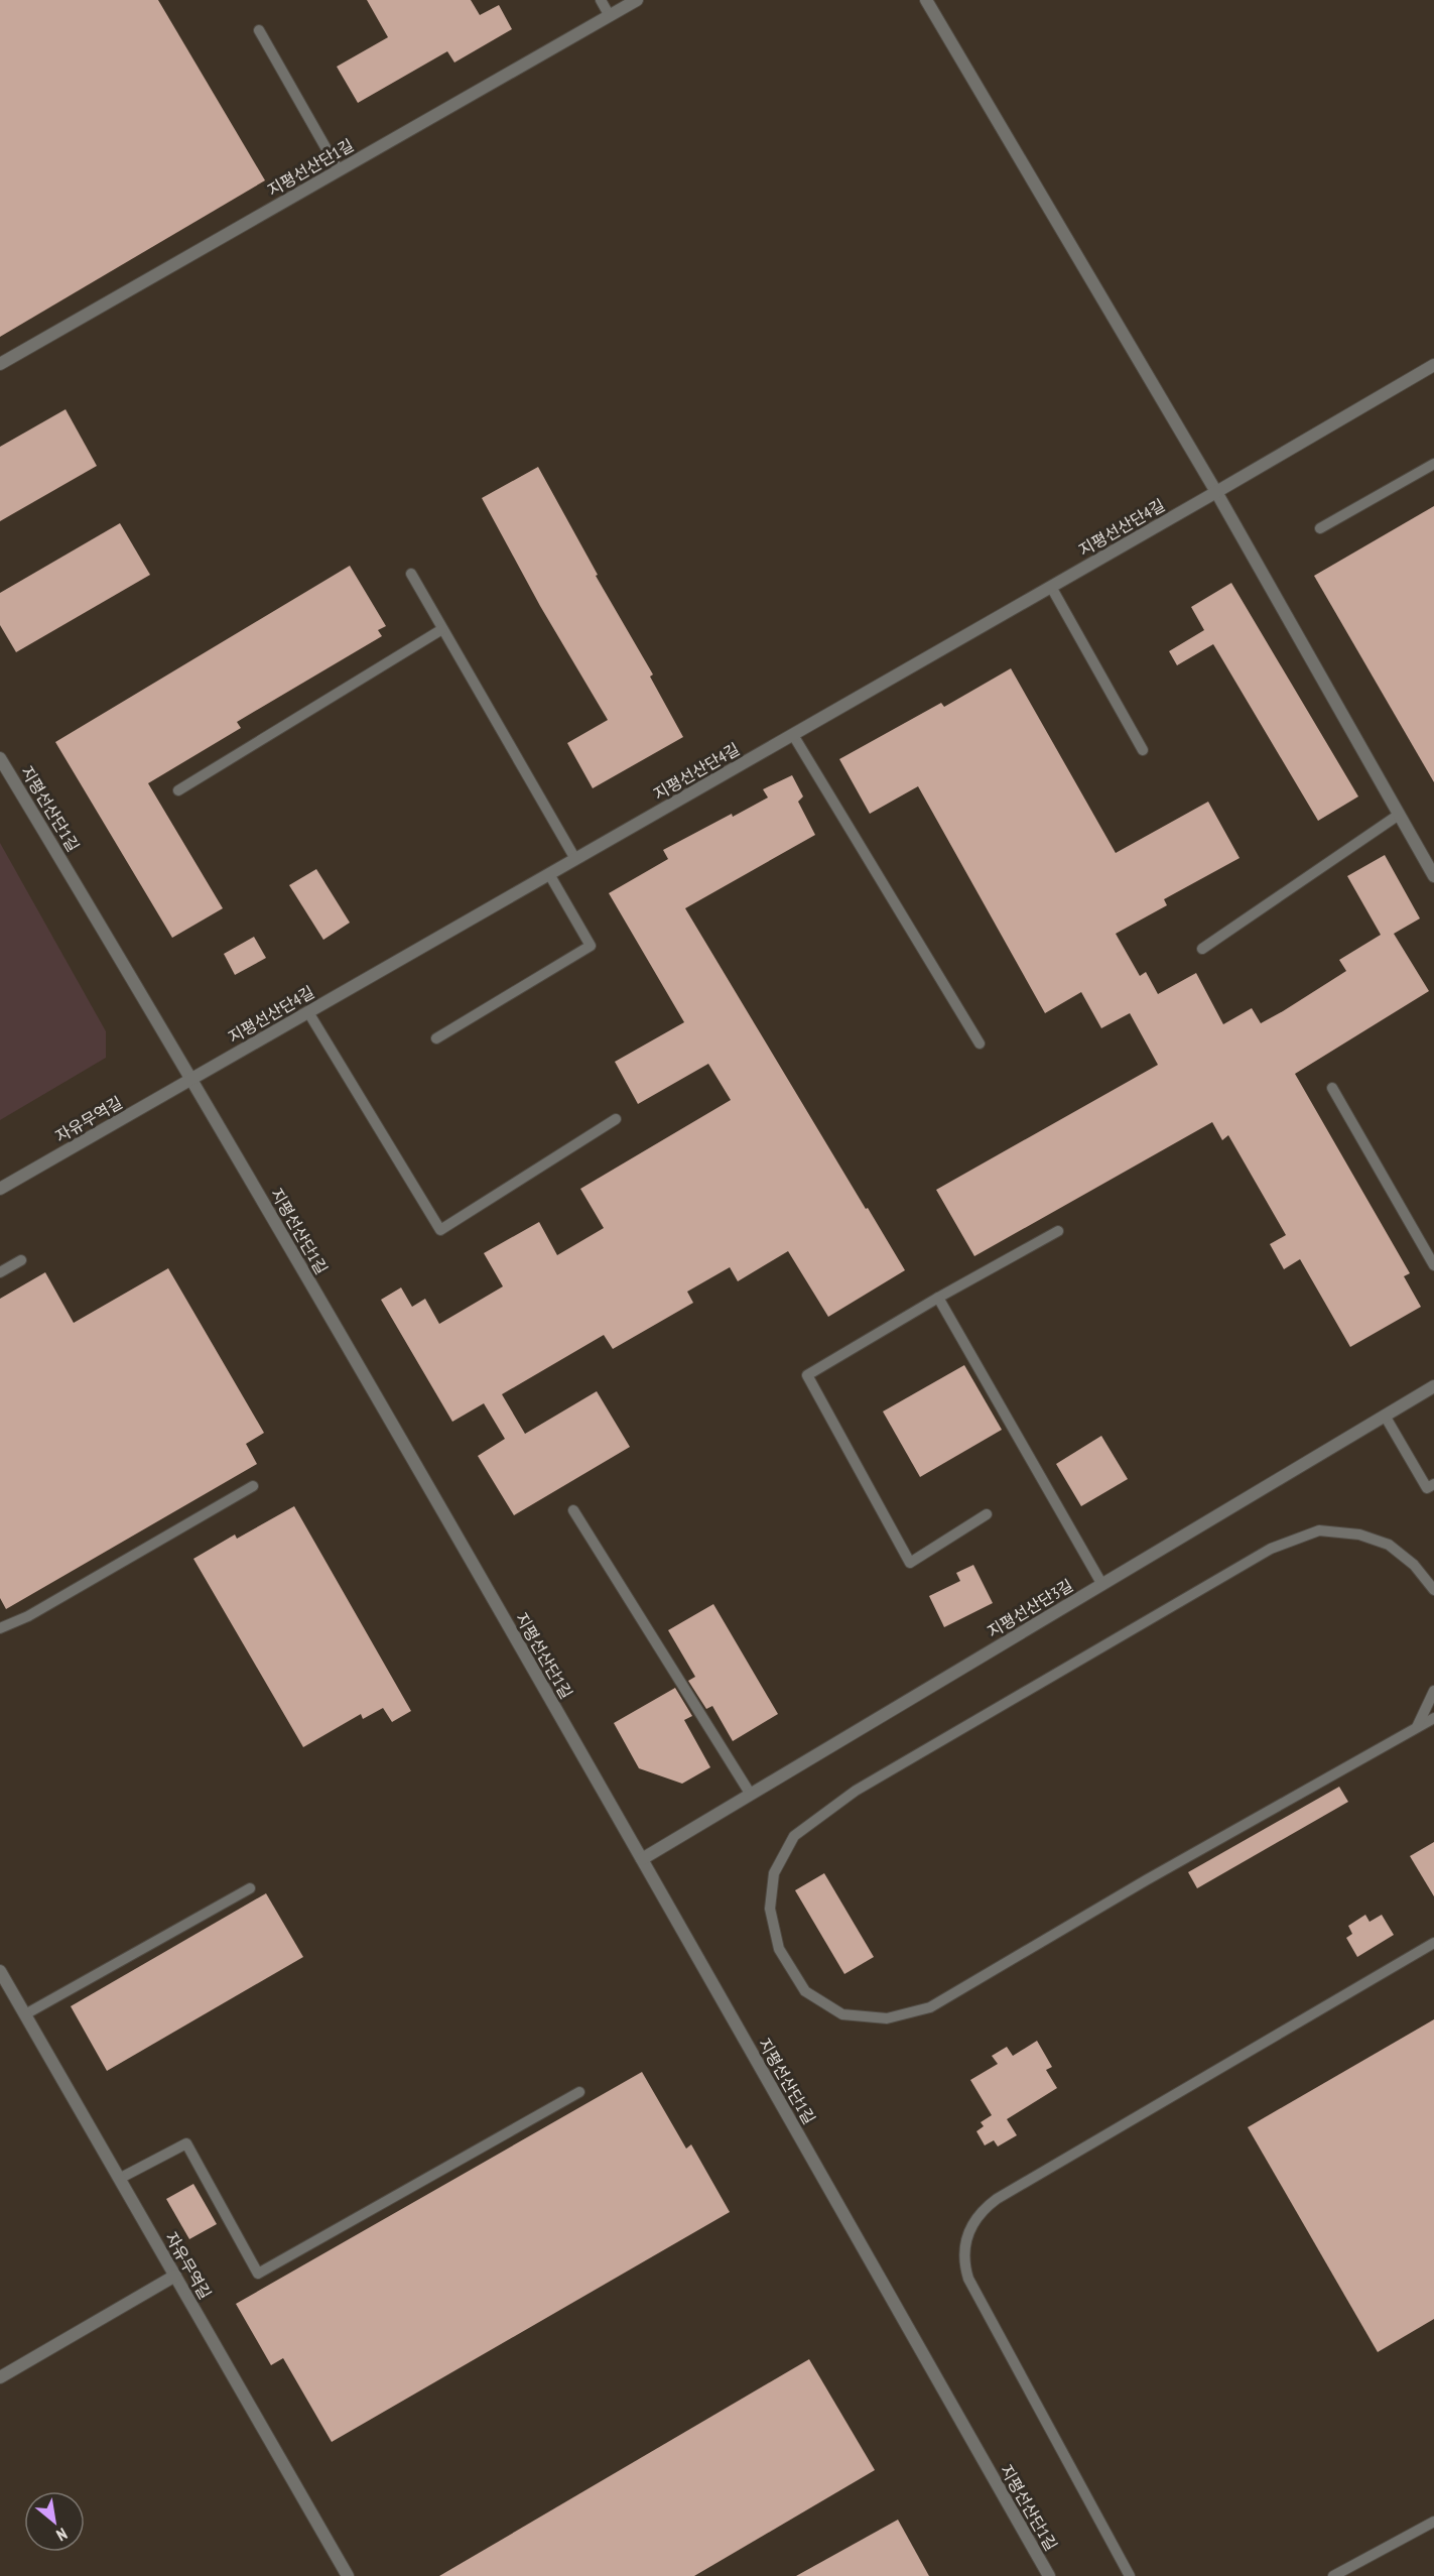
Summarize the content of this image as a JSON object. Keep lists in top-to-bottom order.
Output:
{
  "streets": {
    "street": [
      "지평선산단1길",
      "지평선산단4길",
      "자유무역길",
      "지평선산단3길"
    ]
  },
  "crossings": [
    ["지평선산단1길", "지평선산단4길"],
    ["지평선산단1길", "자유무역길"],
    ["지평선산단1길", "지평선산단3길"],
    ["지평선산단4길", "자유무역길"]
  ],
  "north": "bottom right"
}
